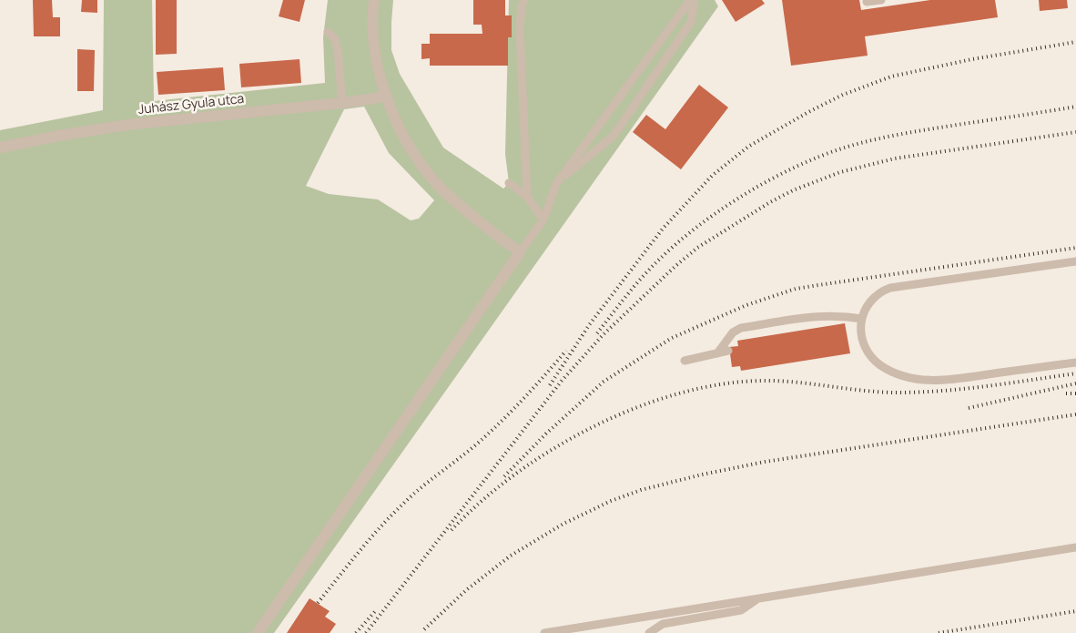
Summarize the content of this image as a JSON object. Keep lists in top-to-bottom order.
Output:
{
  "streets": {
    "street": ["Juhász Gyula utca"]
  }
}
